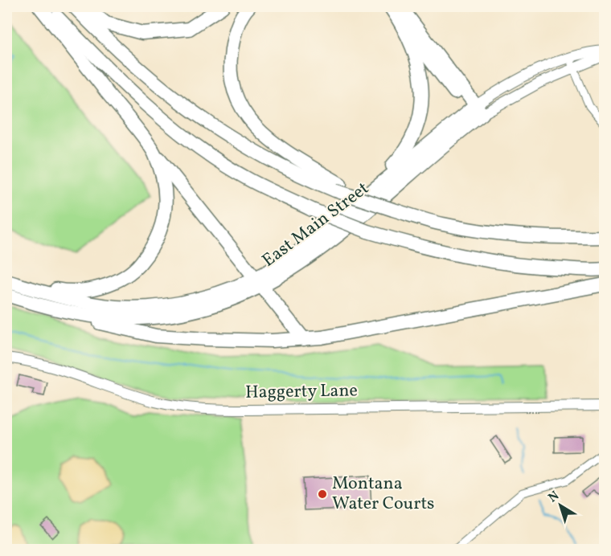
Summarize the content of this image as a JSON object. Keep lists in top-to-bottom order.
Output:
{
  "streets": {
    "highway": ["East Main Street"],
    "street": ["Haggerty Lane"]
  },
  "places": ["Montana Water Courts"],
  "north": "top left"
}
